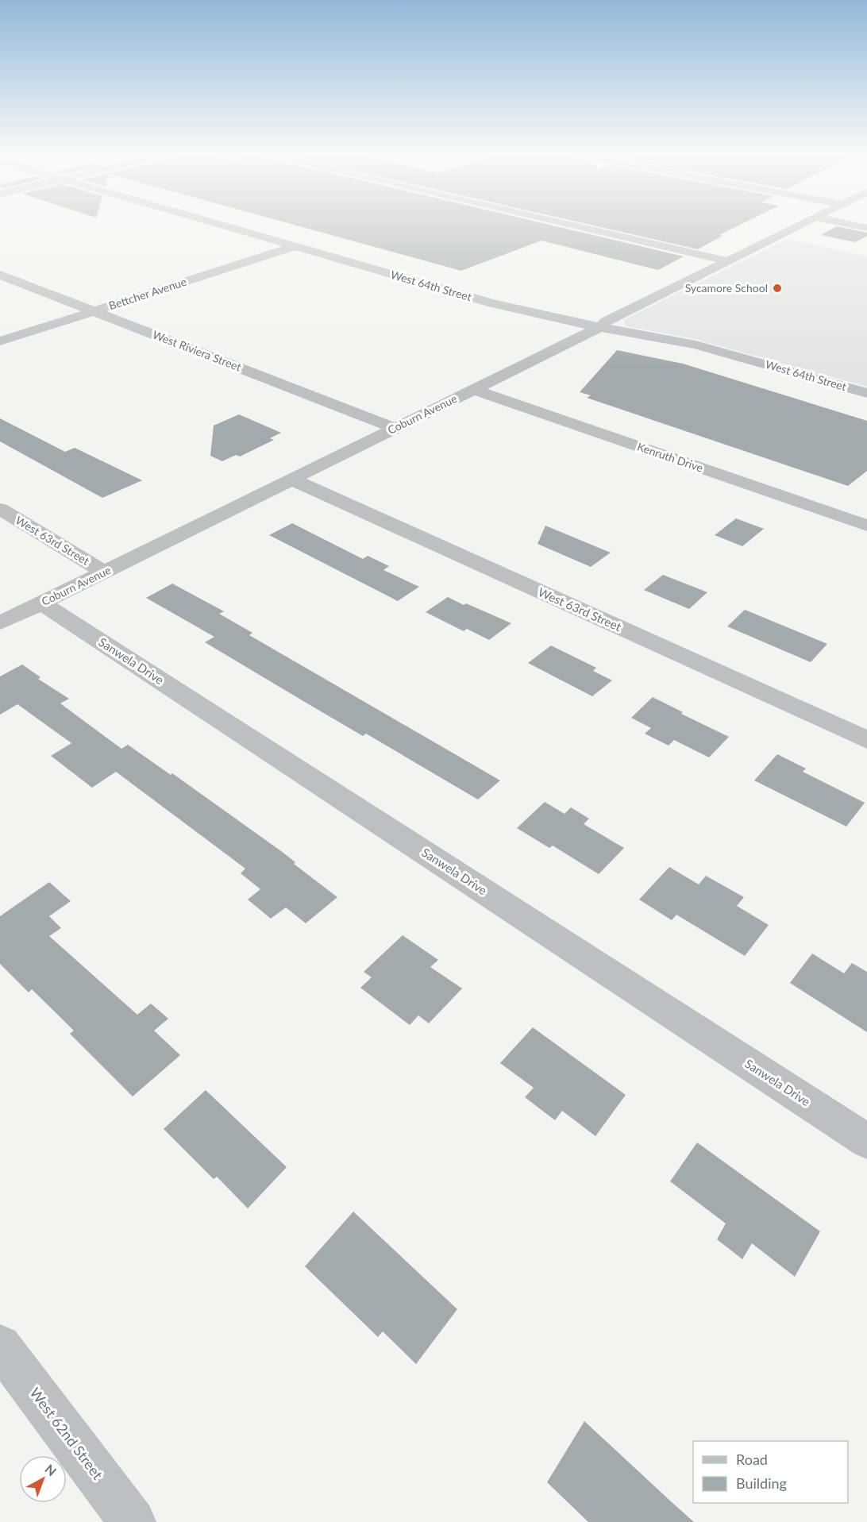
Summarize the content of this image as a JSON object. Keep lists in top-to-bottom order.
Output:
{
  "streets": {
    "street": [
      "West 64th Street",
      "Bettcher Avenue",
      "West Riviera Street",
      "Coburn Avenue",
      "Kenruth Drive",
      "West 63rd Street",
      "Sanwela Drive",
      "West 62nd Street"
    ]
  },
  "crossings": [
    ["West 64th Street", "Bettcher Avenue"],
    ["West 64th Street", "Coburn Avenue"],
    ["Bettcher Avenue", "West Riviera Street"],
    ["West Riviera Street", "Coburn Avenue"],
    ["Coburn Avenue", "Kenruth Drive"],
    ["Coburn Avenue", "West 63rd Street"],
    ["Coburn Avenue", "Sanwela Drive"]
  ],
  "places": ["Sycamore School"],
  "legend": ["Road", "Building"],
  "north": "top right"
}
